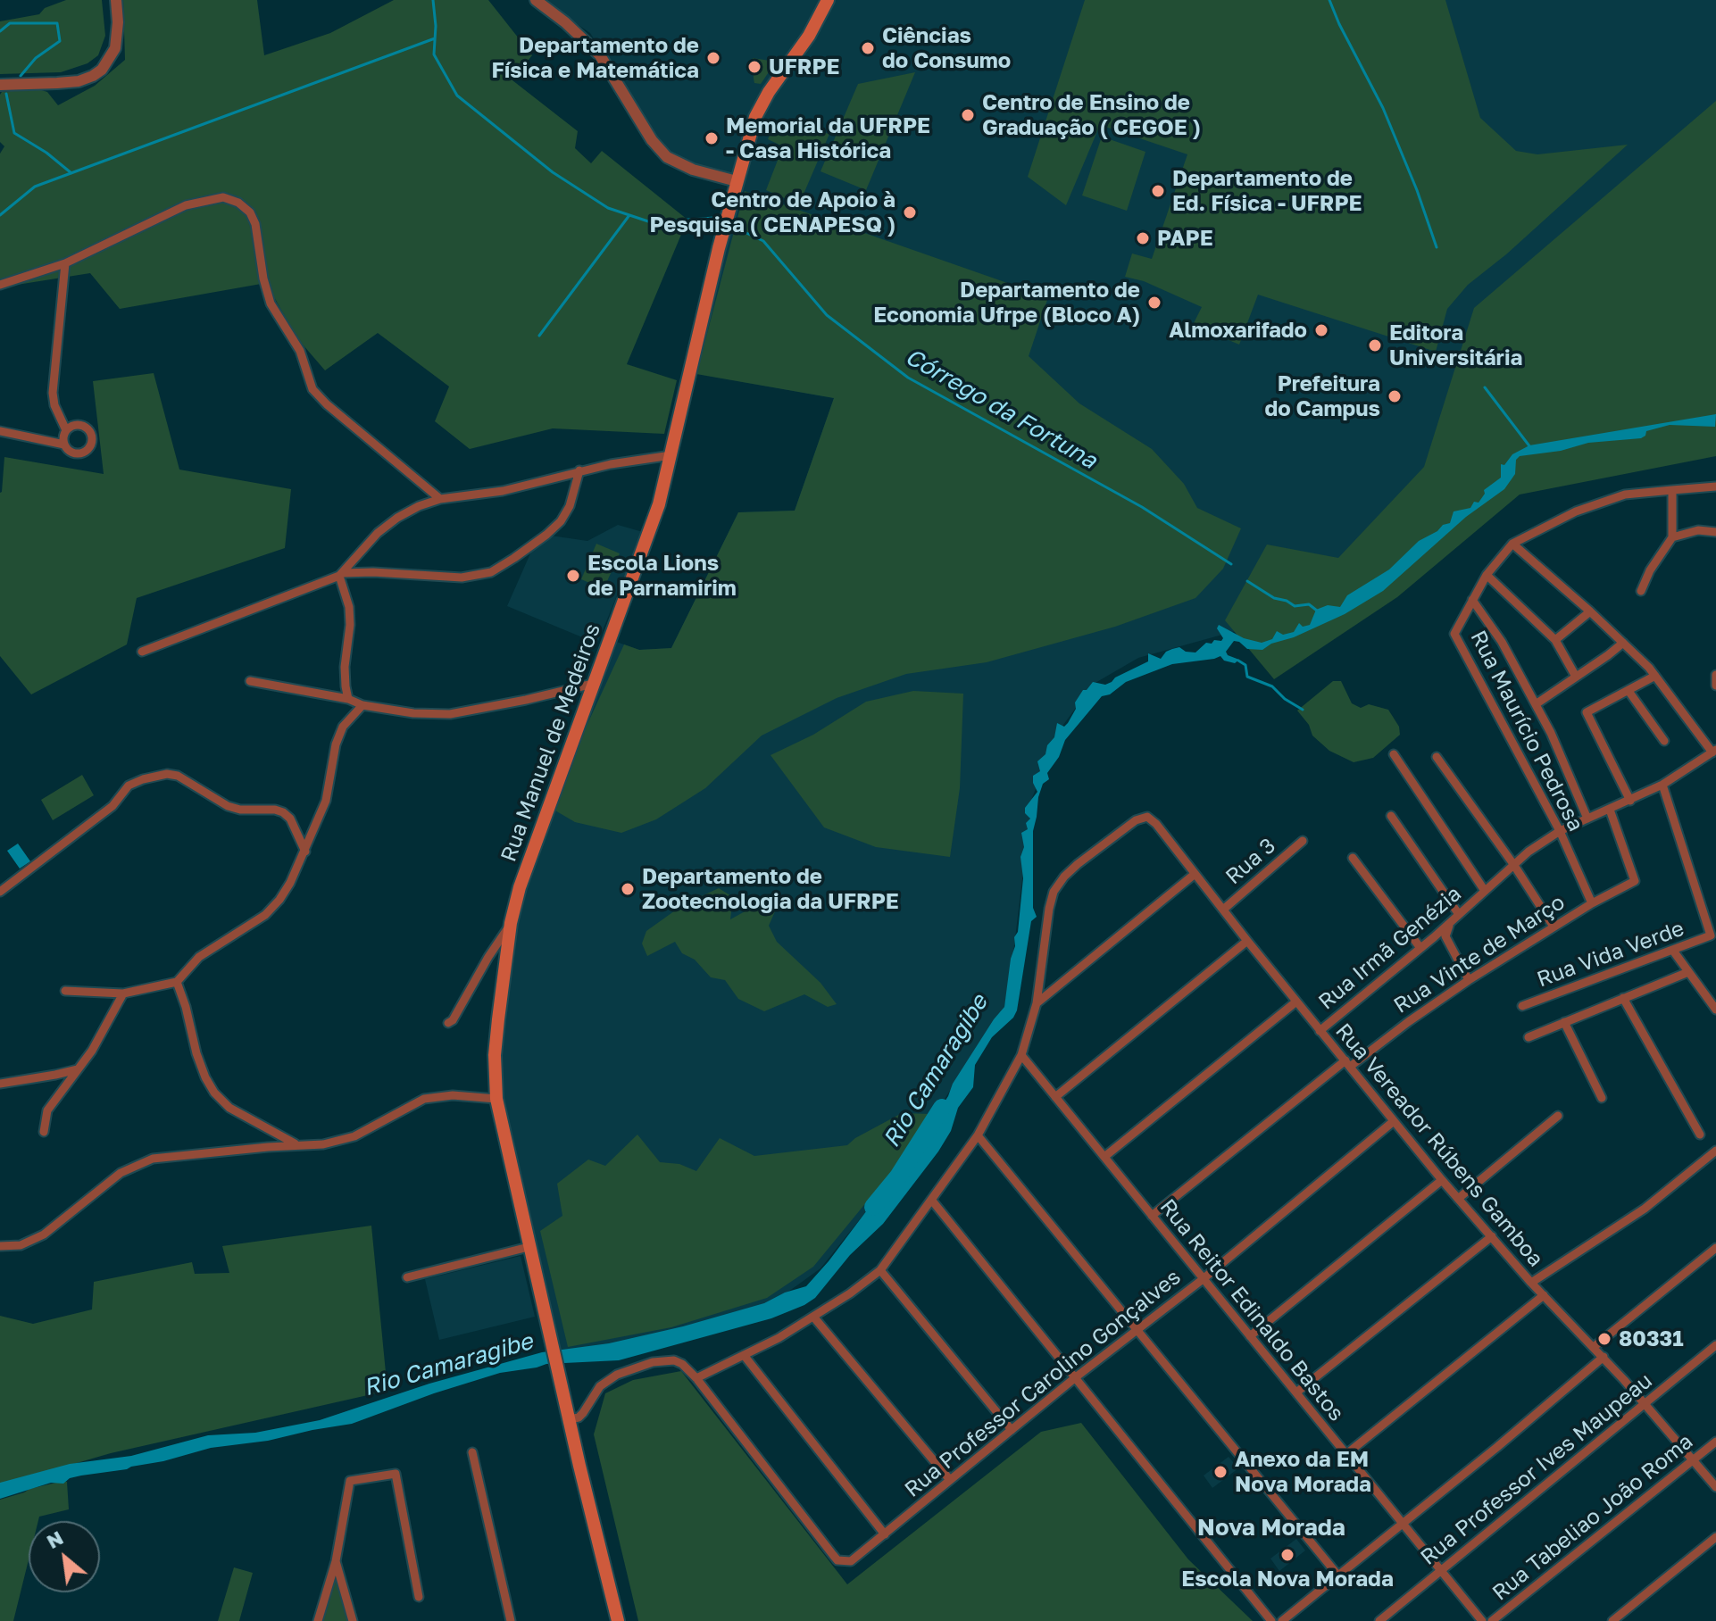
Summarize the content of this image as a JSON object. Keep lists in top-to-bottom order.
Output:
{
  "streets": {
    "main road": ["Rua Manuel de Medeiros"],
    "street": [
      "Rua Maurício Pedrosa",
      "Rua 3",
      "Rua Irmã Genézia",
      "Rua Vinte de Março",
      "Rua Vida Verde",
      "Rua Vereador Rúbens Gamboa",
      "Rua Reitor Edinaldo Bastos",
      "Rua Professor Carolino Gonçalves",
      "Rua Professor Ives Maupeau",
      "Rua Tabeliao João Roma"
    ]
  },
  "crossings": [
    ["Rua Maurício Pedrosa", "Rua Irmã Genézia"],
    ["Rua Maurício Pedrosa", "Rua Vinte de Março"],
    ["Rua 3", "Rua Vereador Rúbens Gamboa"],
    ["Rua Irmã Genézia", "Rua Vinte de Março"],
    ["Rua Irmã Genézia", "Rua Vida Verde"],
    ["Rua Irmã Genézia", "Rua Vereador Rúbens Gamboa"],
    ["Rua Vinte de Março", "Rua Vereador Rúbens Gamboa"],
    ["Rua Vinte de Março", "Rua Reitor Edinaldo Bastos"],
    ["Rua Vereador Rúbens Gamboa", "Rua Professor Carolino Gonçalves"],
    ["Rua Vereador Rúbens Gamboa", "Rua Professor Ives Maupeau"],
    ["Rua Vereador Rúbens Gamboa", "Rua Tabeliao João Roma"],
    ["Rua Reitor Edinaldo Bastos", "Rua Professor Carolino Gonçalves"],
    ["Rua Reitor Edinaldo Bastos", "Rua Professor Ives Maupeau"]
  ],
  "districts": ["Nova Morada"],
  "water": ["Córrego da Fortuna", "Rio Camaragibe"],
  "places": [
    "Ciências do Consumo",
    "Departamento de Física e Matemática",
    "UFRPE",
    "Centro de Ensino de Graduação ( CEGOE )",
    "Memorial da UFRPE - Casa Histórica",
    "Departamento de Ed. Física - UFRPE",
    "Centro de Apoio à Pesquisa ( CENAPESQ )",
    "PAPE",
    "Departamento de Economia Ufrpe (Bloco A)",
    "Almoxarifado",
    "Editora Universitária",
    "Prefeitura do Campus",
    "Escola Lions de Parnamirim",
    "Departamento de Zootecnologia da UFRPE",
    "80331",
    "Anexo da EM Nova Morada",
    "Escola Nova Morada"
  ],
  "north": "top left"
}
